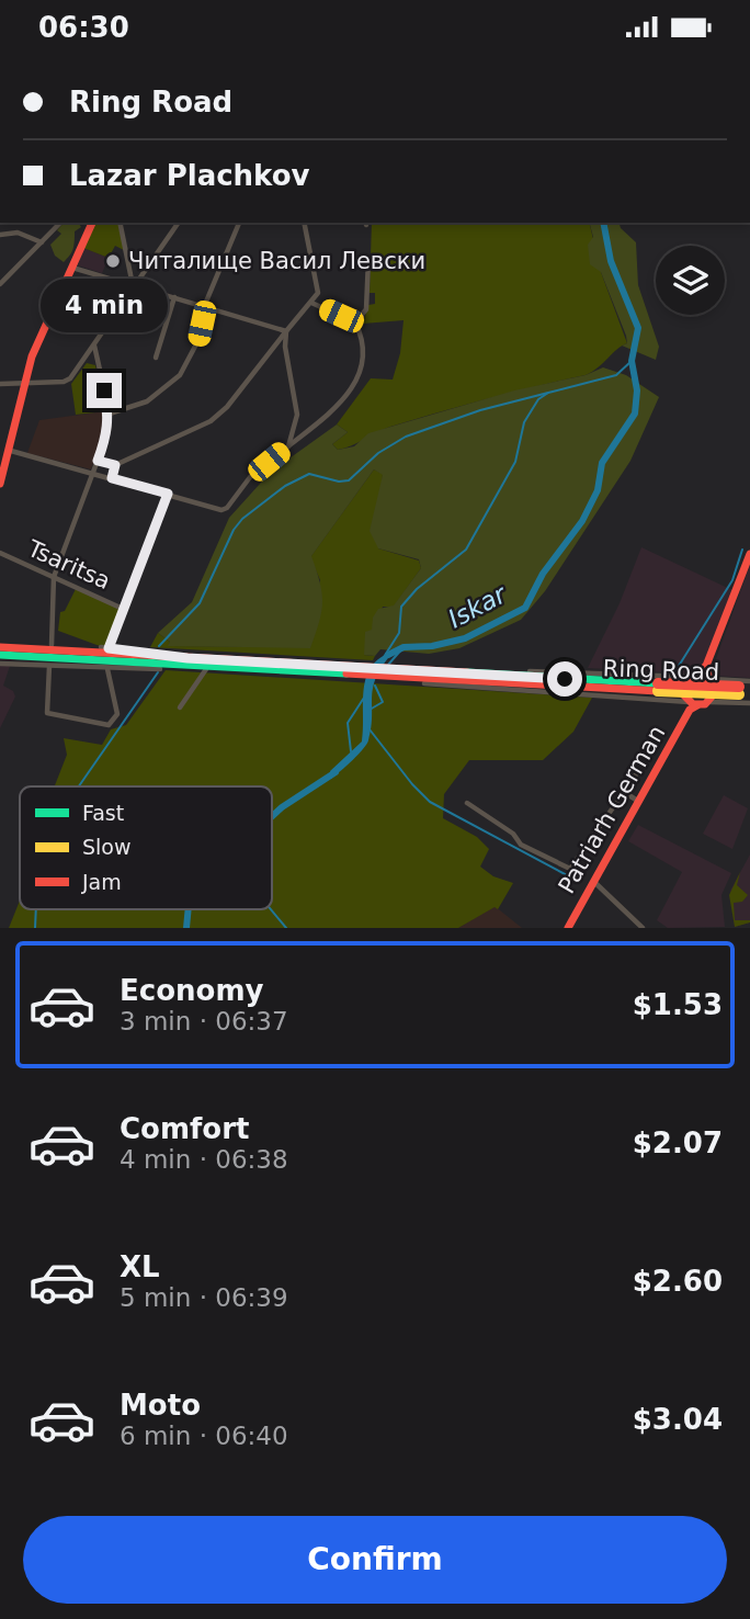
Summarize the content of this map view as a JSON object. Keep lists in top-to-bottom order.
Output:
{
  "streets": {
    "main road": ["Ring Road", "Patriarh German"],
    "street": ["Tsaritsa"]
  },
  "water": ["Iskar"],
  "places": ["Читалище Васил Левски"],
  "legend": ["Fast", "Slow", "Jam"],
  "page": {
    "status": "06:30",
    "banner": ["Ring Road", "Lazar Plachkov"],
    "bubble": "4 min",
    "list": [
      {
        "name": "Economy",
        "note": "3 min · 06:37",
        "value": "$1.53"
      },
      {
        "name": "Comfort",
        "note": "4 min · 06:38",
        "value": "$2.07"
      },
      {
        "name": "XL",
        "note": "5 min · 06:39",
        "value": "$2.60"
      },
      {
        "name": "Moto",
        "note": "6 min · 06:40",
        "value": "$3.04"
      }
    ],
    "buttons": "Confirm"
  }
}
